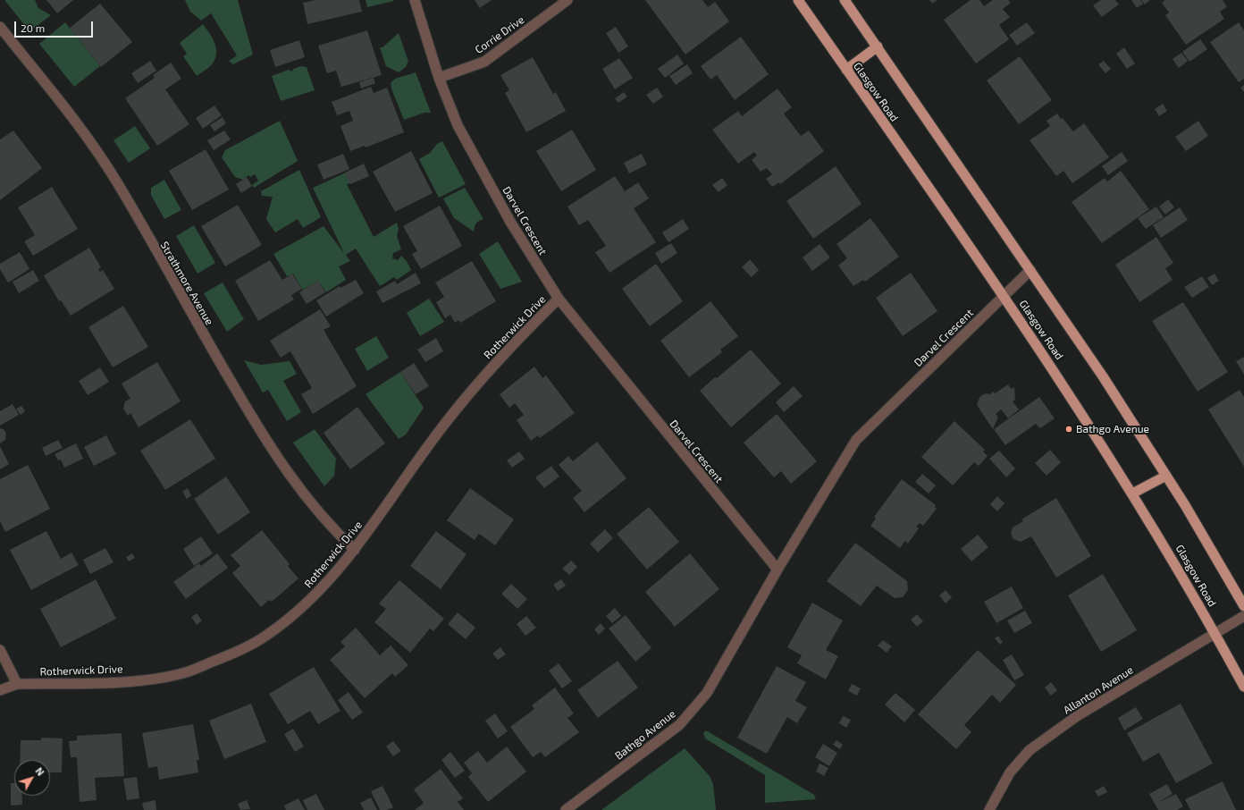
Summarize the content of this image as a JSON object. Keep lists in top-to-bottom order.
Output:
{
  "streets": {
    "main road": ["Glasgow Road"],
    "street": [
      "Corrie Drive",
      "Darvel Crescent",
      "Strathmore Avenue",
      "Rotherwick Drive",
      "Allanton Avenue",
      "Bathgo Avenue"
    ]
  },
  "crossings": [
    ["Corrie Drive", "Darvel Crescent"],
    ["Glasgow Road", "Darvel Crescent"],
    ["Glasgow Road", "Allanton Avenue"],
    ["Darvel Crescent", "Rotherwick Drive"],
    ["Darvel Crescent", "Bathgo Avenue"],
    ["Strathmore Avenue", "Rotherwick Drive"]
  ],
  "places": ["Bathgo Avenue"],
  "scale_bar": "20 m",
  "north": "top right"
}
